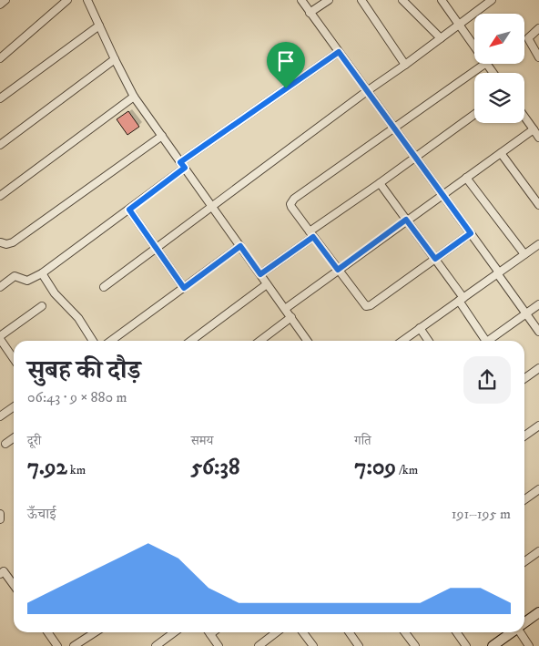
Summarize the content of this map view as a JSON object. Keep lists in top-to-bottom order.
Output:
{
  "north": "bottom left",
  "page": {
    "heading": ["सुबह की दौड़", "06:43 · 9 × 880 m"],
    "stats": [
      ["दूरी", "7.92 km"],
      ["समय", "56:38"],
      ["गति", "7:09 /km"]
    ],
    "chart": ["ऊँचाई", "191–195 m"]
  }
}
